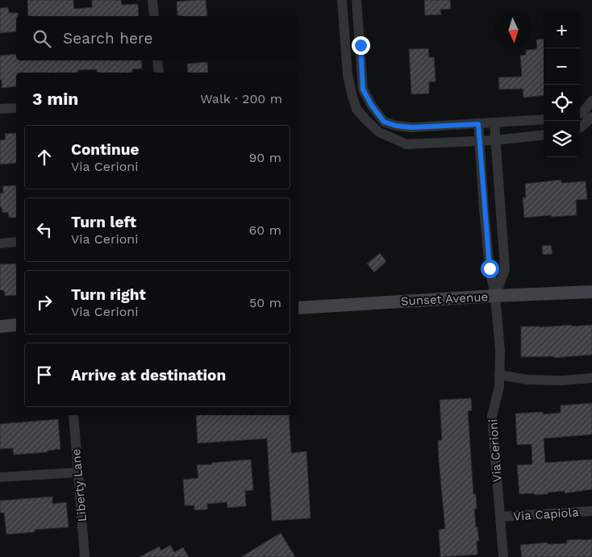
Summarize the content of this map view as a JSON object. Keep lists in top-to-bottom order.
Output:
{
  "streets": {
    "main road": ["Sunset Avenue"],
    "street": ["Via Cerioni", "Liberty Lane", "Via Capiola"]
  },
  "crossings": [
    ["Sunset Avenue", "Via Cerioni"],
    ["Via Cerioni", "Via Capiola"]
  ],
  "north": "bottom",
  "page": {
    "map_buttons": ["+", "−"],
    "search": "Search here",
    "heading": ["3 min", "Walk · 200 m"],
    "list": [
      ["Continue", "Via Cerioni", "90 m"],
      ["Turn left", "Via Cerioni", "60 m"],
      ["Turn right", "Via Cerioni", "50 m"],
      "Arrive at destination"
    ]
  }
}
